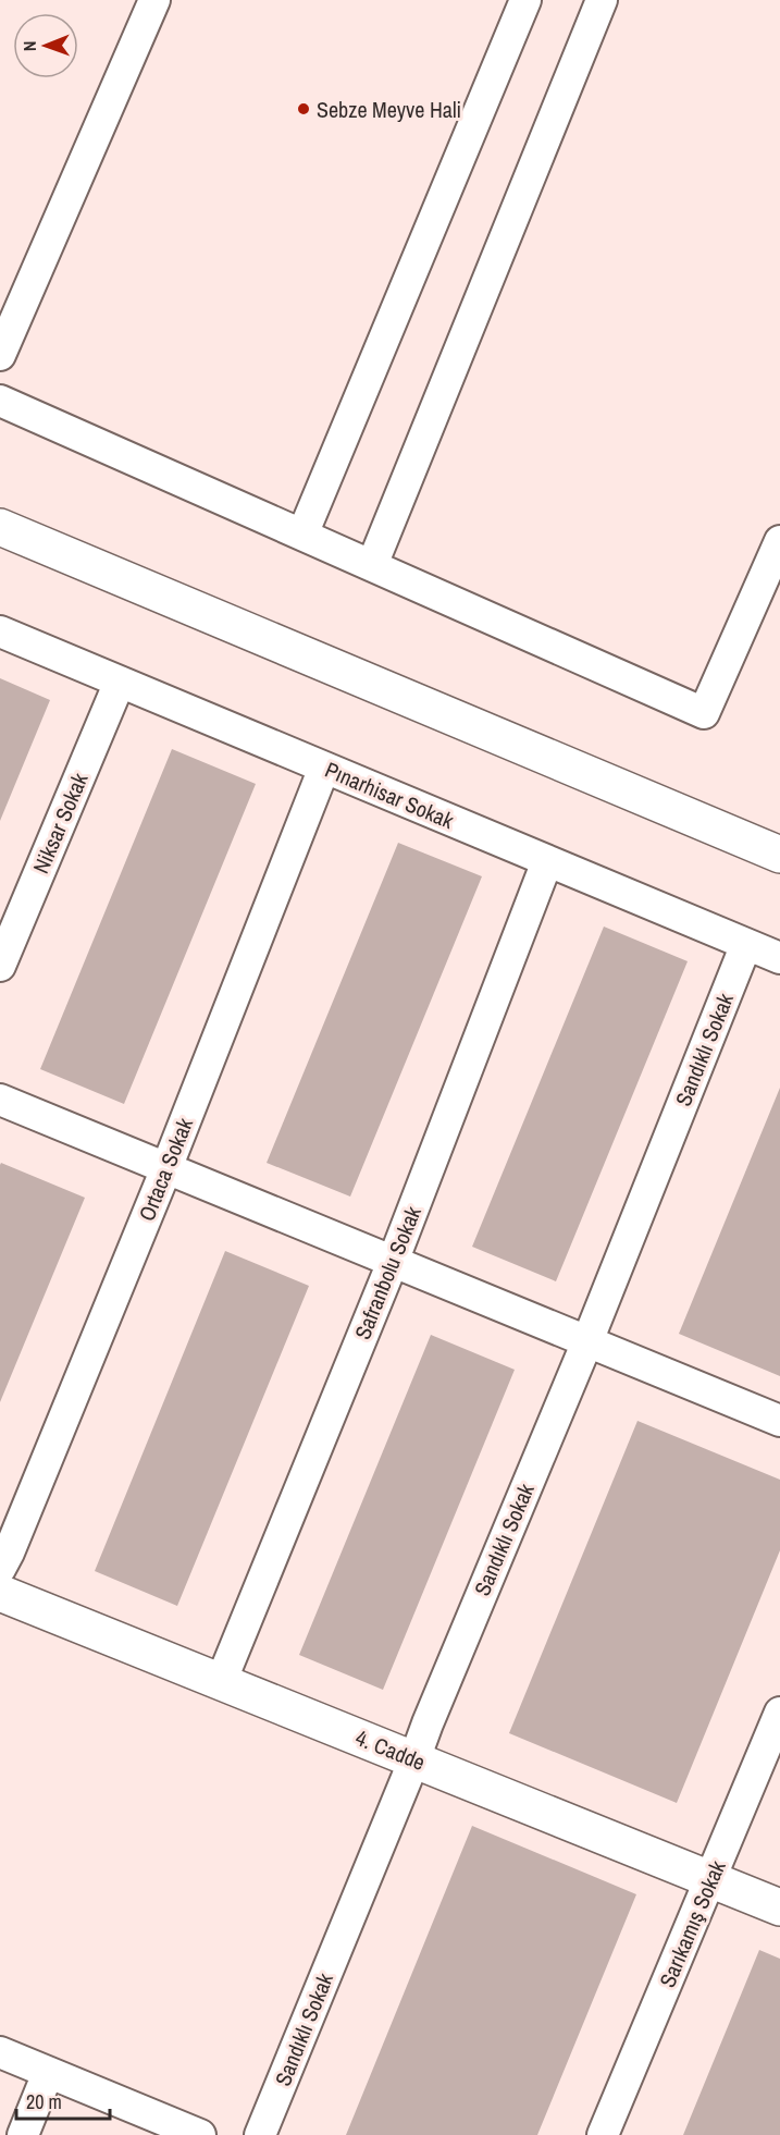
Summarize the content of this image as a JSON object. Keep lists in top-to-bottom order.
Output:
{
  "streets": {
    "street": [
      "Pınarhisar Sokak",
      "Niksar Sokak",
      "Sandıklı Sokak",
      "Ortaca Sokak",
      "Safranbolu Sokak",
      "4. Cadde",
      "Sarıkamış Sokak"
    ]
  },
  "crossings": [
    ["Pınarhisar Sokak", "Niksar Sokak"],
    ["Pınarhisar Sokak", "Sandıklı Sokak"],
    ["Pınarhisar Sokak", "Ortaca Sokak"],
    ["Pınarhisar Sokak", "Safranbolu Sokak"],
    ["Sandıklı Sokak", "4. Cadde"],
    ["Safranbolu Sokak", "4. Cadde"],
    ["4. Cadde", "Sarıkamış Sokak"]
  ],
  "places": ["Sebze Meyve Hali"],
  "scale_bar": "20 m",
  "north": "left"
}
